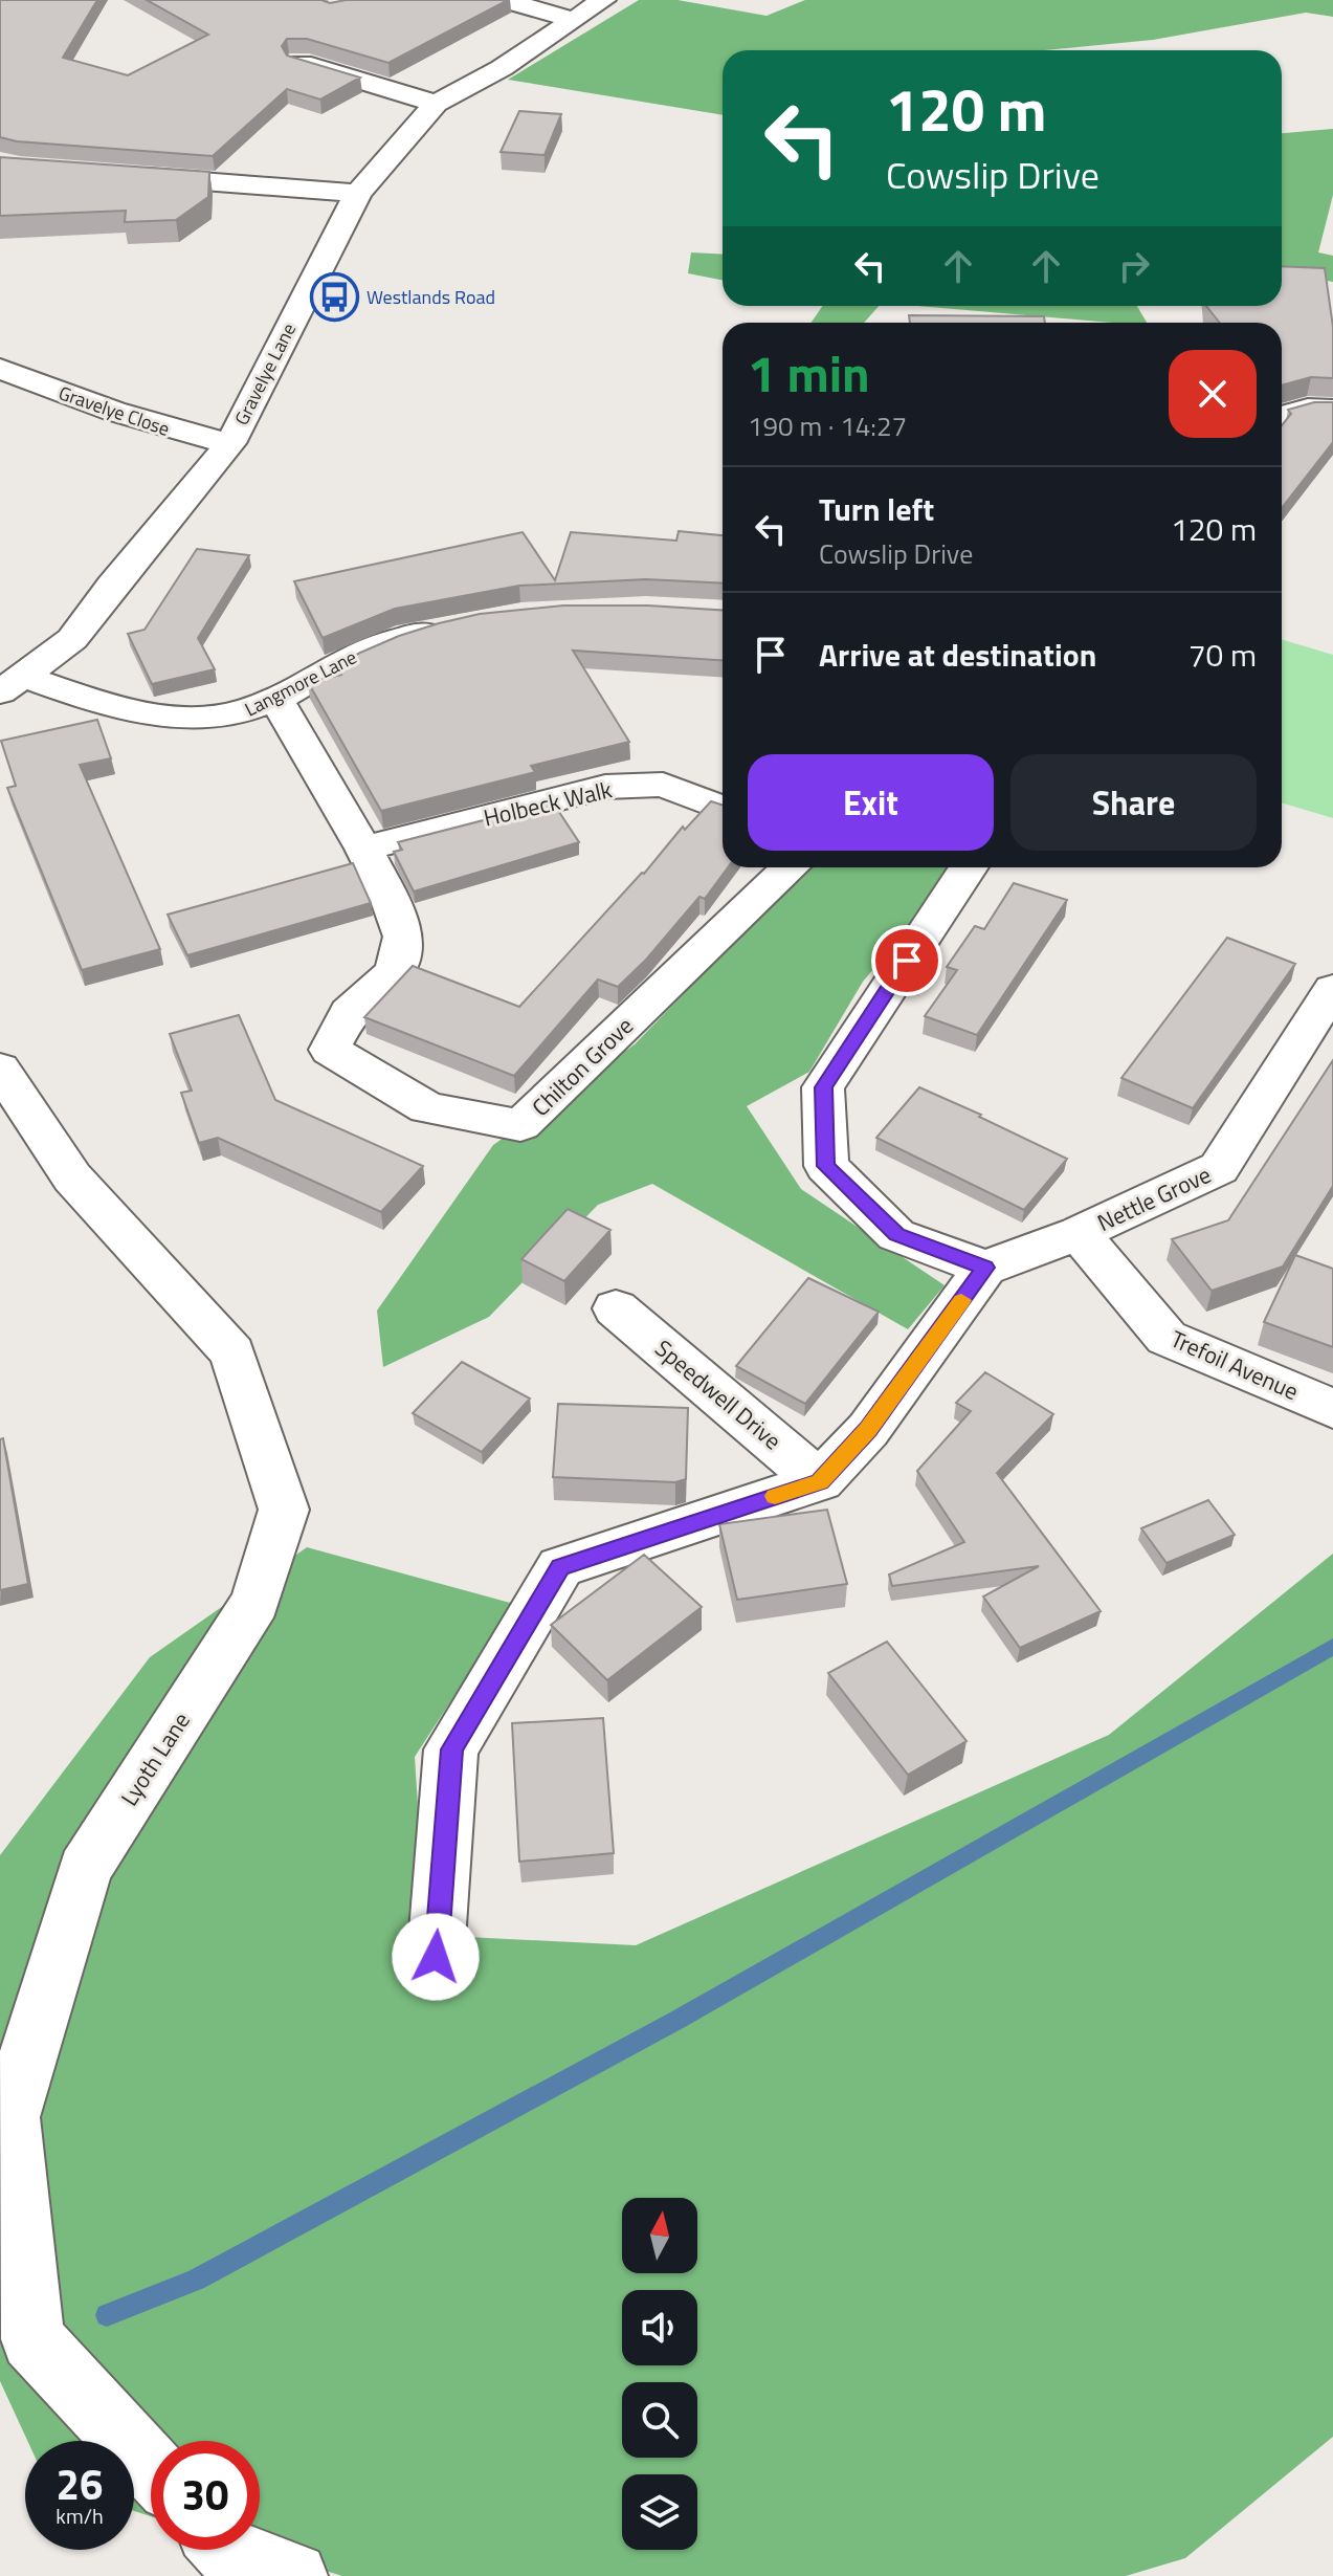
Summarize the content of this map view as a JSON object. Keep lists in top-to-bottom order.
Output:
{
  "streets": {
    "street": [
      "Gravelye Lane",
      "Gravelye Close",
      "Langmore Lane",
      "Holbeck Walk",
      "Chilton Grove",
      "Nettle Grove",
      "Trefoil Avenue",
      "Speedwell Drive",
      "Lyoth Lane"
    ]
  },
  "crossings": [
    ["Gravelye Lane", "Gravelye Close"],
    ["Gravelye Lane", "Langmore Lane"],
    ["Langmore Lane", "Chilton Grove"],
    ["Holbeck Walk", "Chilton Grove"],
    ["Nettle Grove", "Trefoil Avenue"]
  ],
  "places": {
    "bus stop": ["Westlands Road"]
  },
  "north": "top",
  "page": {
    "turn": ["120 m", "Cowslip Drive"],
    "heading": ["1 min", "190 m · 14:27"],
    "list": [
      {
        "name": "Turn left",
        "note": "Cowslip Drive",
        "value": "120 m"
      },
      {
        "name": "Arrive at destination",
        "value": "70 m"
      }
    ],
    "buttons": ["Exit", "Share"],
    "speed": "26 km/h",
    "limit": "30"
  }
}
